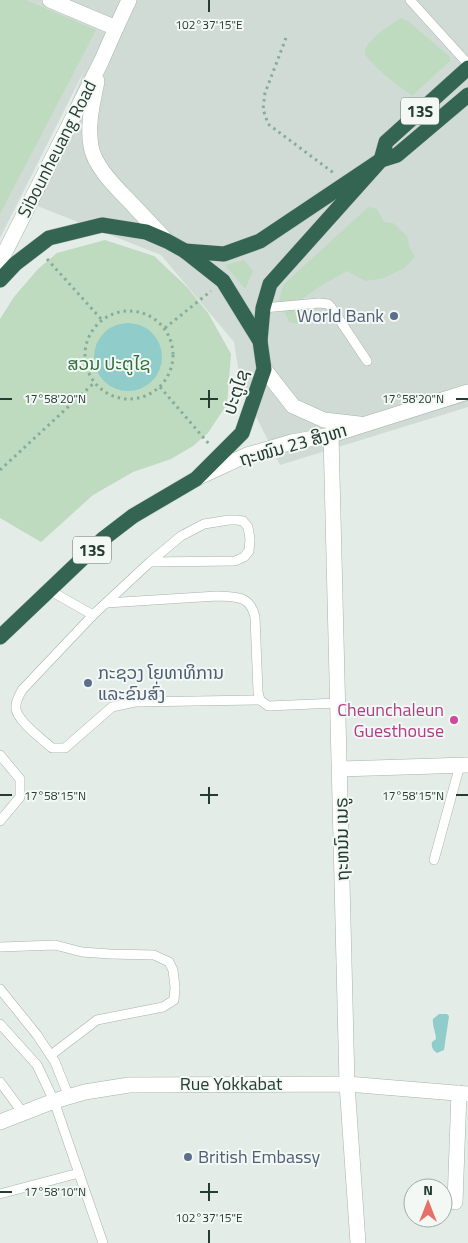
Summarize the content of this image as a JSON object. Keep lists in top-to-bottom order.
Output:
{
  "streets": {
    "highway": ["13S", "ປະຕູໄຊ"],
    "street": [
      "Sibounheuang Road",
      "ຖະໜົນ 23 ສິງຫາ",
      "ຖະຫນົນ ເນຣູ",
      "Rue Yokkabat"
    ]
  },
  "crossings": [
    ["13S", "ປະຕູໄຊ"],
    ["Sibounheuang Road", "ປະຕູໄຊ"],
    ["ປະຕູໄຊ", "ຖະໜົນ 23 ສິງຫາ"],
    ["ຖະໜົນ 23 ສິງຫາ", "ຖະຫນົນ ເນຣູ"],
    ["ຖະຫນົນ ເນຣູ", "Rue Yokkabat"]
  ],
  "parks": ["ສວນ ປະຕູໄຊ"],
  "places": [
    "World Bank",
    "ກະຊວງ ໂຍທາທິການ ແລະຂົນສົ່ງ",
    "Cheunchaleun Guesthouse",
    "British Embassy"
  ],
  "north": "top",
  "coordinates": [
    "102°37'15\"E",
    "17°58'20\"N",
    "17°58'15\"N",
    "17°58'10\"N"
  ]
}
